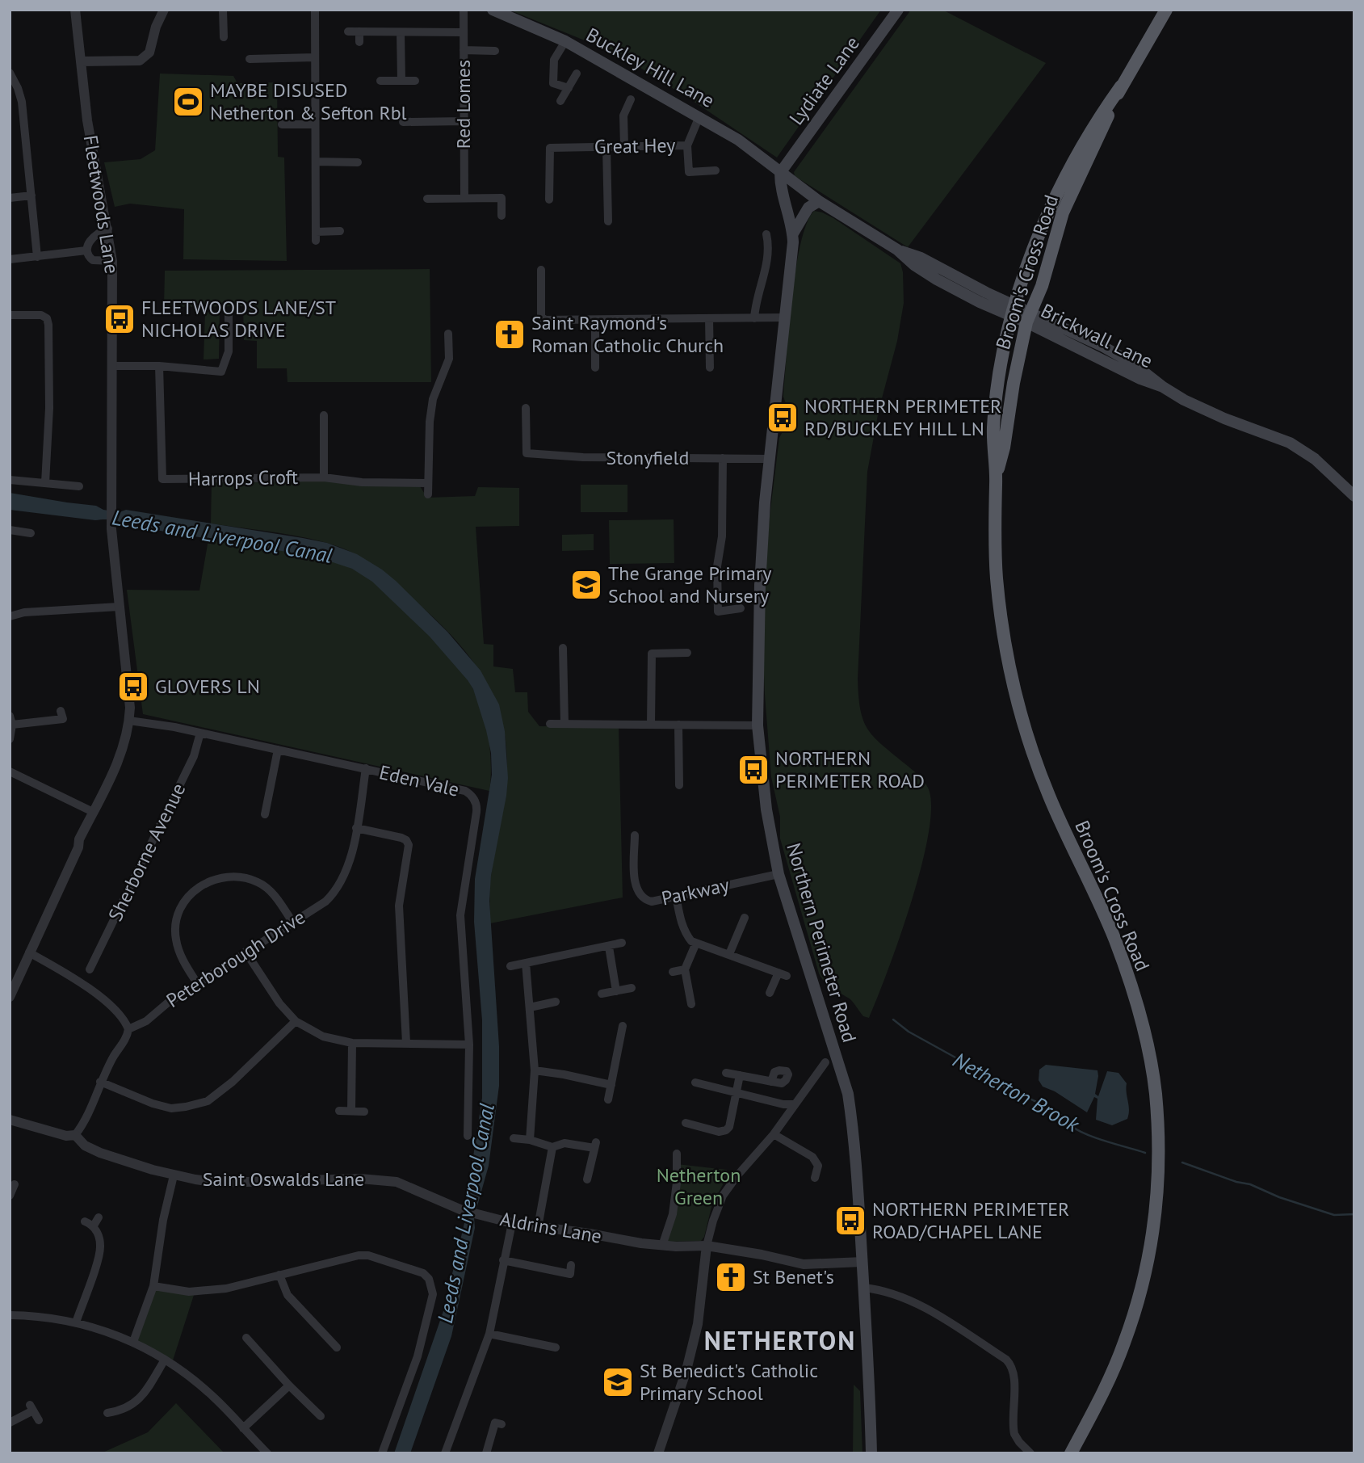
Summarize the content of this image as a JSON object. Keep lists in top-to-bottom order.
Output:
{
  "streets": {
    "highway": ["Broom's Cross Road"],
    "main road": [
      "Buckley Hill Lane",
      "Lydiate Lane",
      "Brickwall Lane",
      "Northern Perimeter Road"
    ],
    "street": [
      "Red Lomes",
      "Great Hey",
      "Fleetwoods Lane",
      "Stonyfield",
      "Harrops Croft",
      "Eden Vale",
      "Sherborne Avenue",
      "Parkway",
      "Peterborough Drive",
      "Saint Oswalds Lane",
      "Aldrins Lane"
    ]
  },
  "crossings": [
    ["Buckley Hill Lane", "Lydiate Lane"],
    ["Buckley Hill Lane", "Great Hey"],
    ["Buckley Hill Lane", "Brickwall Lane"],
    ["Buckley Hill Lane", "Northern Perimeter Road"],
    ["Lydiate Lane", "Brickwall Lane"],
    ["Lydiate Lane", "Northern Perimeter Road"],
    ["Fleetwoods Lane", "Eden Vale"],
    ["Broom's Cross Road", "Brickwall Lane"],
    ["Brickwall Lane", "Northern Perimeter Road"],
    ["Stonyfield", "Northern Perimeter Road"],
    ["Eden Vale", "Sherborne Avenue"],
    ["Eden Vale", "Peterborough Drive"],
    ["Parkway", "Northern Perimeter Road"],
    ["Saint Oswalds Lane", "Aldrins Lane"]
  ],
  "districts": ["NETHERTON"],
  "water": ["Leeds and Liverpool Canal", "Netherton Brook"],
  "parks": ["Netherton Green"],
  "places": {
    "sports": ["MAYBE DISUSED Netherton & Sefton Rbl"],
    "bus stop": [
      "FLEETWOODS LANE/ST NICHOLAS DRIVE",
      "NORTHERN PERIMETER RD/BUCKLEY HILL LN",
      "GLOVERS LN",
      "NORTHERN PERIMETER ROAD",
      "NORTHERN PERIMETER ROAD/CHAPEL LANE"
    ],
    "church": ["Saint Raymond's Roman Catholic Church", "St Benet's"],
    "school or university": ["The Grange Primary School and Nursery", "St Benedict's Catholic Primary School"]
  }
}
